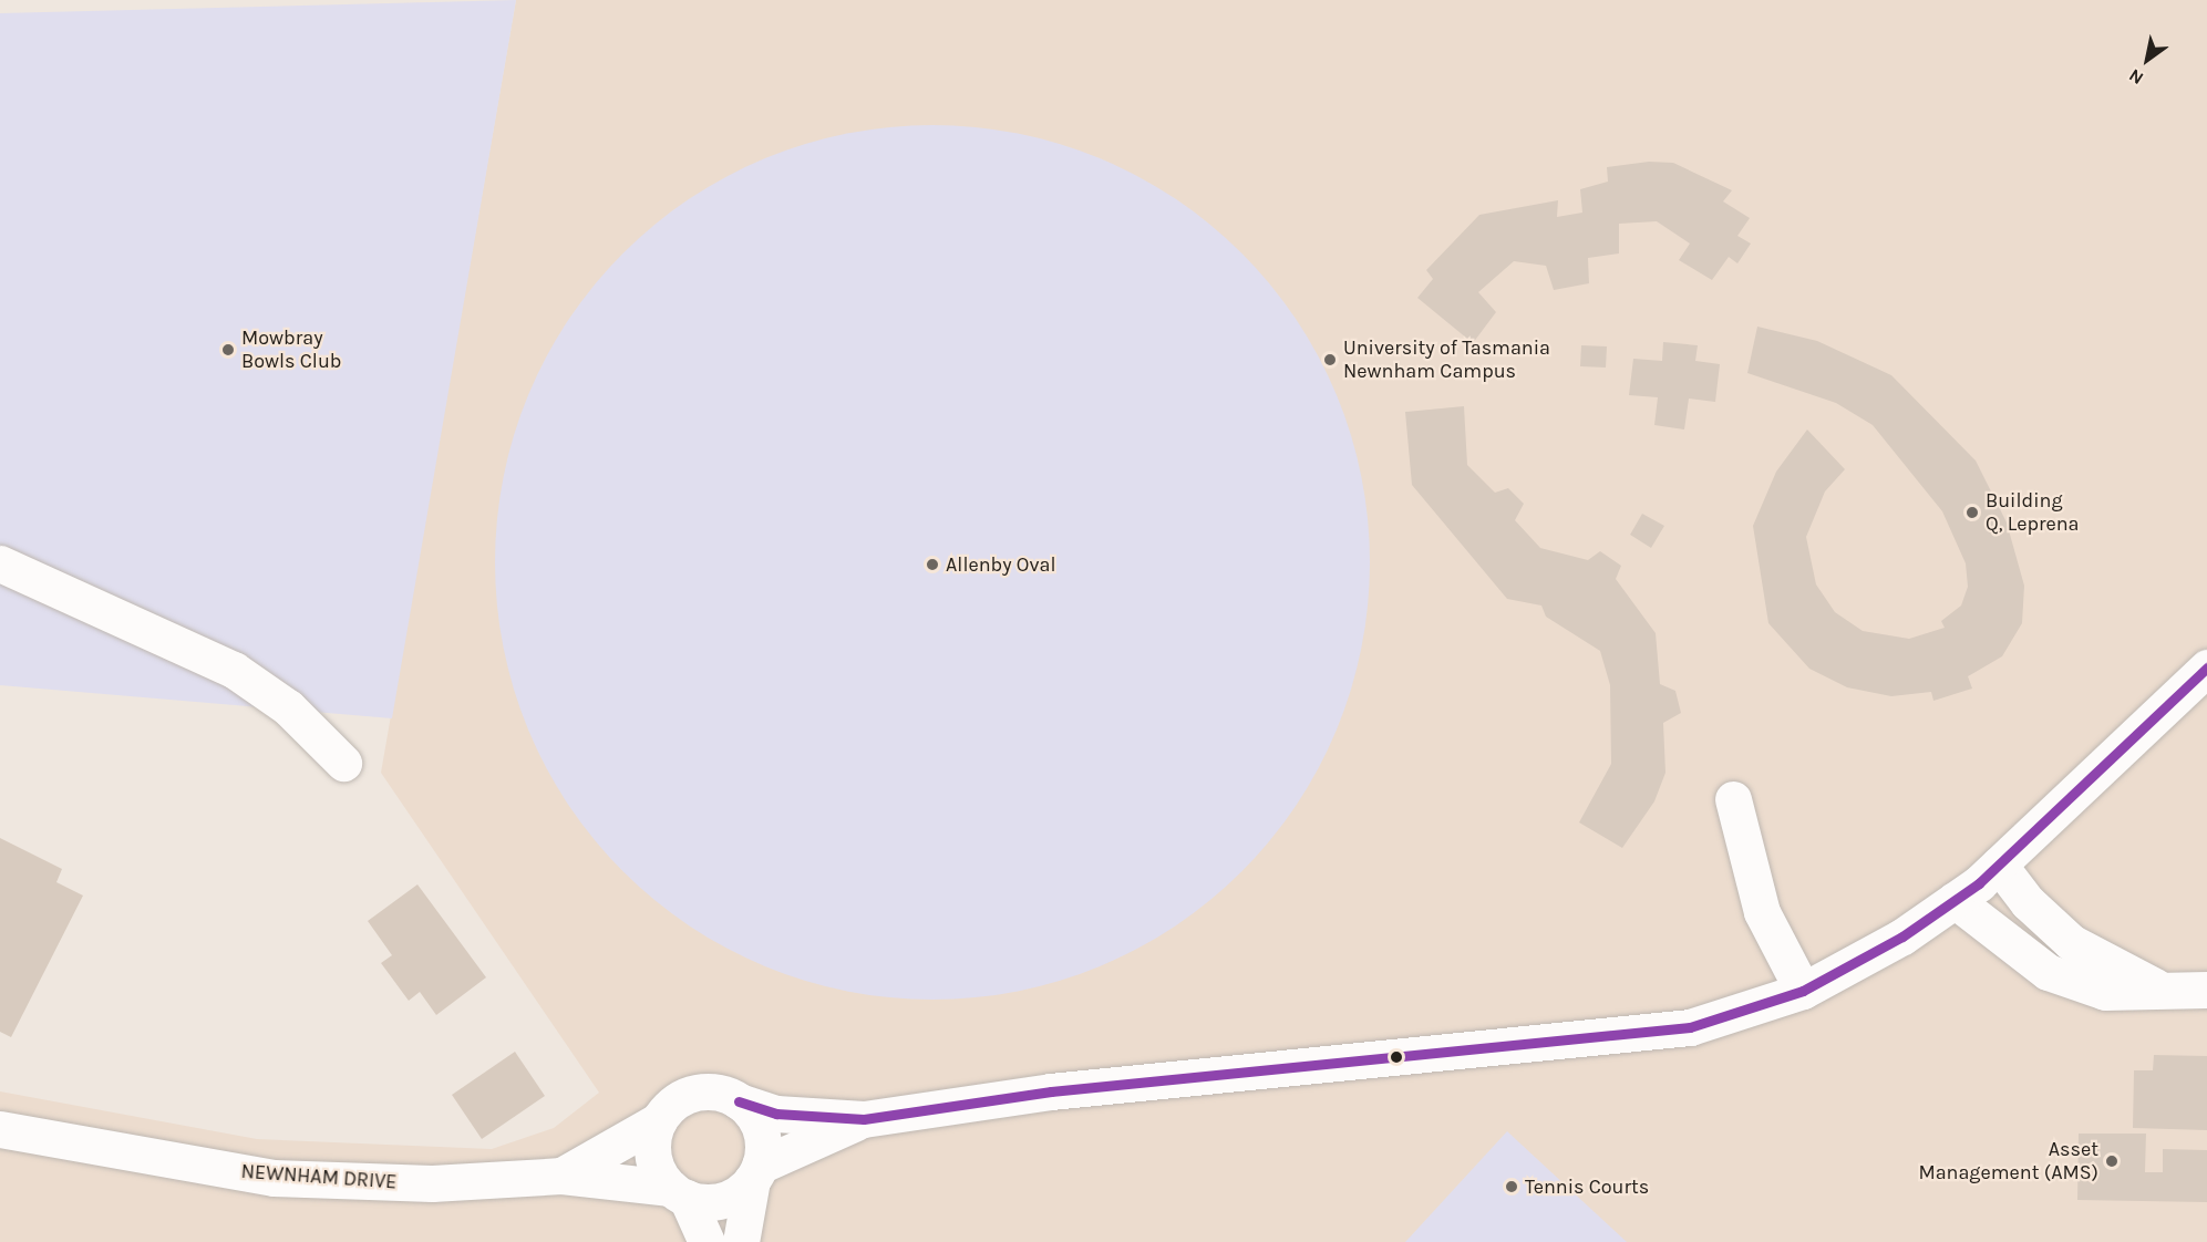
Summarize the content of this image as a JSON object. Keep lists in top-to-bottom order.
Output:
{
  "streets": {
    "street": ["NEWNHAM DRIVE"]
  },
  "places": [
    "Mowbray Bowls Club",
    "University of Tasmania Newnham Campus",
    "Building Q, Leprena",
    "Allenby Oval",
    "Asset Management (AMS)",
    "Tennis Courts"
  ],
  "north": "bottom left"
}
